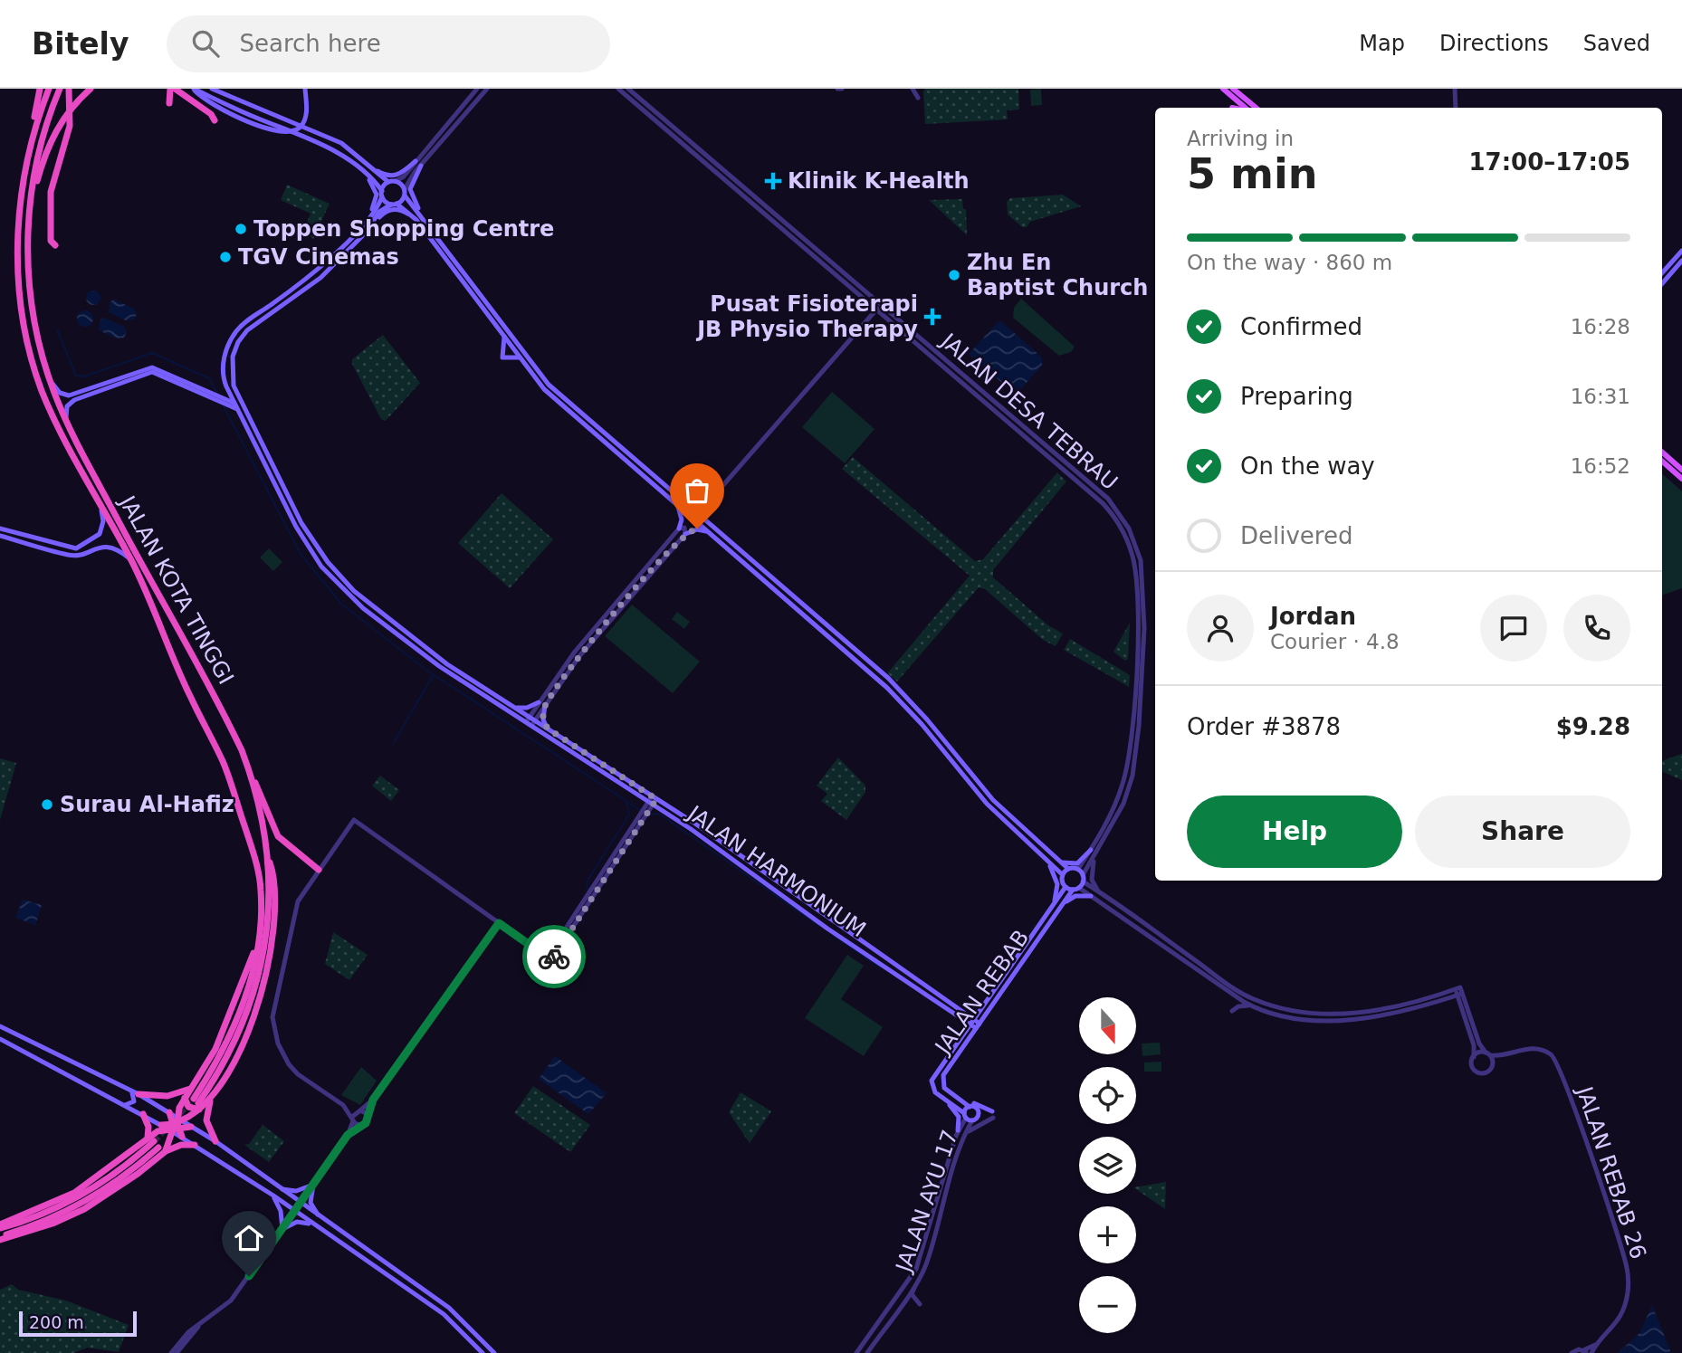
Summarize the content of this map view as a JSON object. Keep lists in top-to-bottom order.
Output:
{
  "streets": {
    "highway": ["JALAN KOTA TINGGI"],
    "main road": ["JALAN HARMONIUM", "JALAN REBAB"],
    "street": ["JALAN DESA TEBRAU", "JALAN REBAB 26", "JALAN AYU 17"]
  },
  "crossings": [
    ["JALAN DESA TEBRAU", "JALAN REBAB"],
    ["JALAN HARMONIUM", "JALAN REBAB"],
    ["JALAN REBAB", "JALAN AYU 17"]
  ],
  "places": {
    "health": ["Klinik K-Health", "Pusat Fisioterapi JB Physio Therapy"],
    "other": [
      "Toppen Shopping Centre",
      "TGV Cinemas",
      "Zhu En Baptist Church",
      "Surau Al-Hafiz"
    ]
  },
  "scale_bar": "200 m",
  "north": "bottom",
  "page": {
    "header": "Bitely",
    "search": "Search here",
    "nav": ["Map", "Directions", "Saved"],
    "heading": ["5 min", "Arriving in", "17:00–17:05"],
    "panel": [
      "Jordan",
      "Courier · 4.8",
      "Order #3878",
      "$9.28"
    ],
    "bar": "On the way · 860 m",
    "list": [
      ["Confirmed", "16:28"],
      ["Preparing", "16:31"],
      ["On the way", "16:52"],
      "Delivered"
    ],
    "buttons": ["Help", "Share"],
    "map_buttons": ["+", "−"],
    "scale": "200 m"
  }
}
